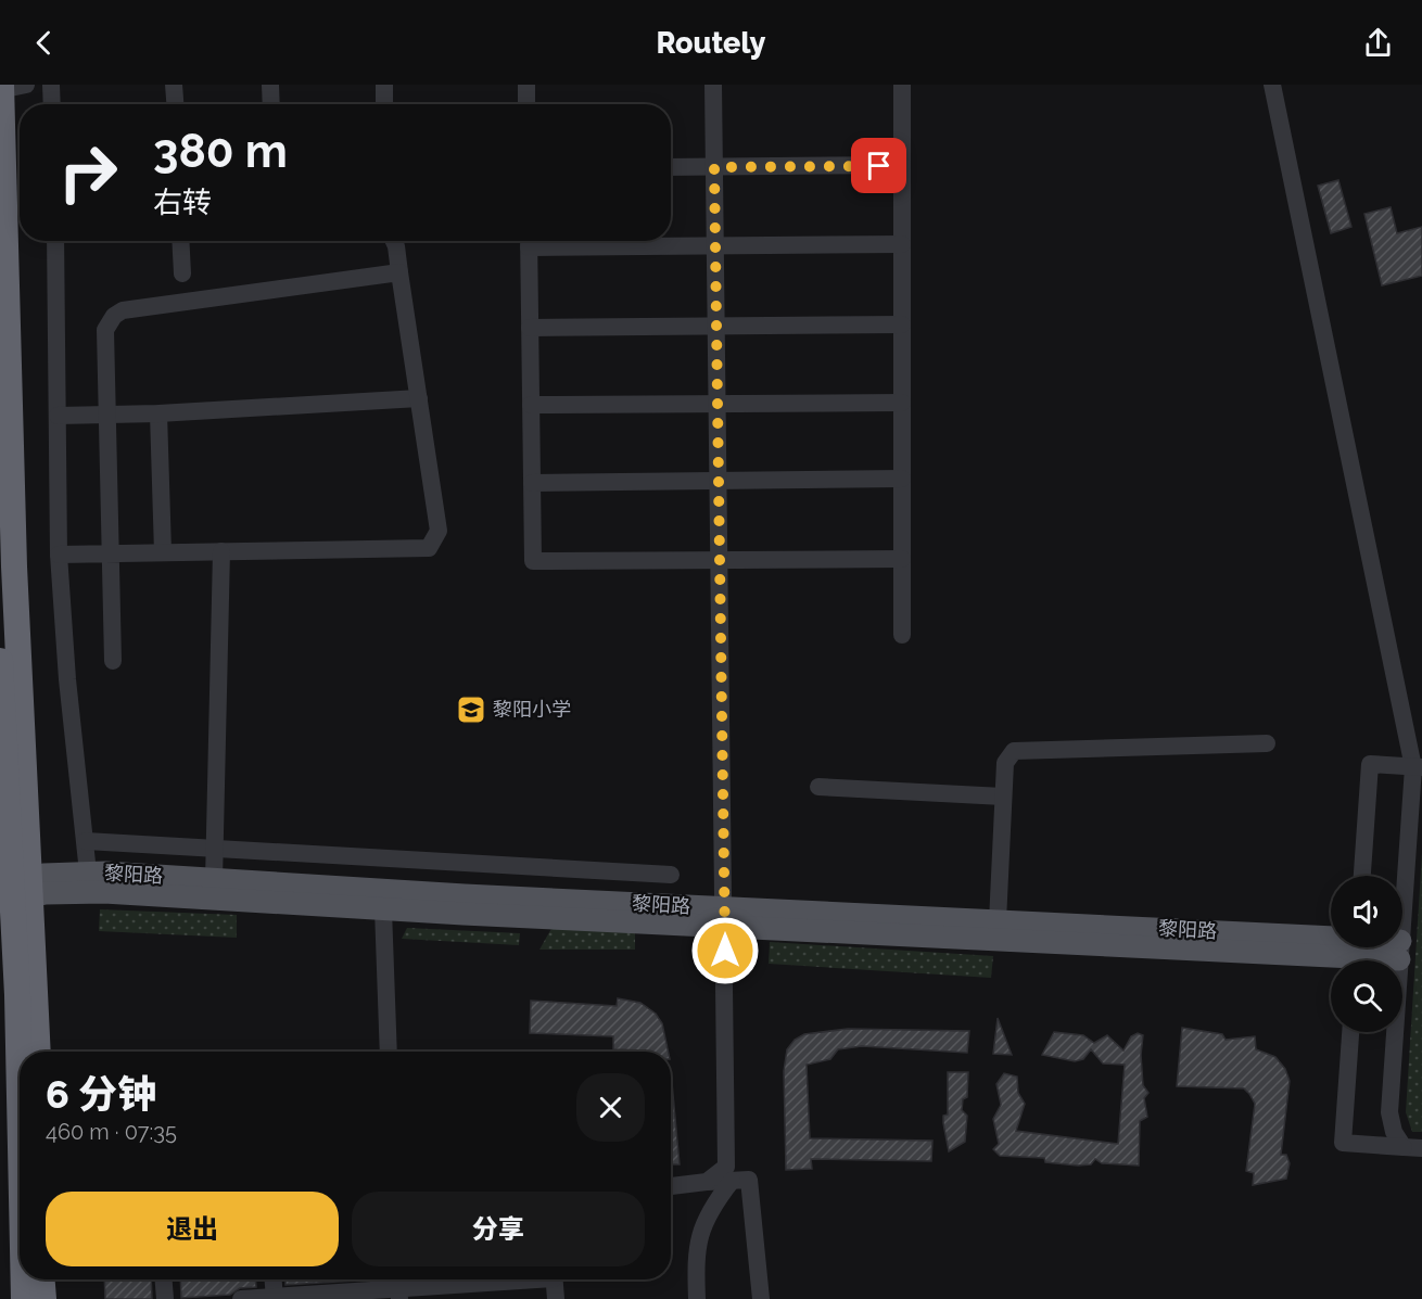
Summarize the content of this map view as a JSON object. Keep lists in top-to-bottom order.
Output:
{
  "streets": {
    "main road": ["黎阳路"]
  },
  "places": {
    "school or university": ["黎阳小学"]
  },
  "page": {
    "header": "Routely",
    "turn": ["380 m", "右转"],
    "heading": ["6 分钟", "460 m · 07:35"],
    "buttons": ["退出", "分享"]
  }
}
